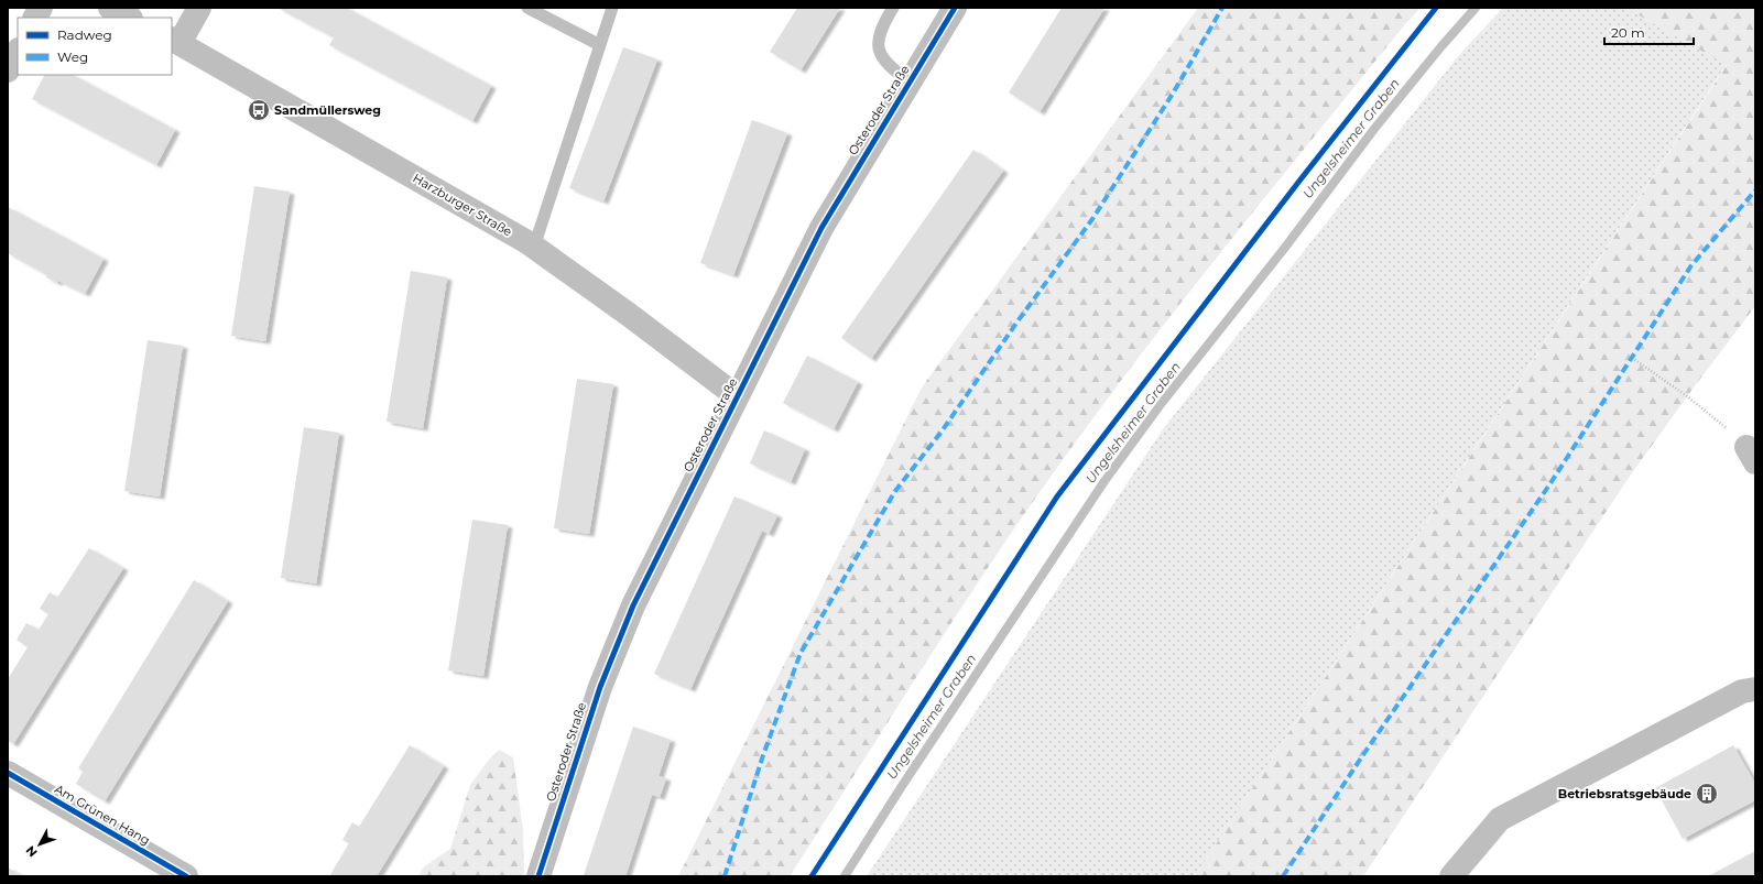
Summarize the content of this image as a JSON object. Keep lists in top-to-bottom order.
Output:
{
  "streets": {
    "street": ["Osteroder Straße", "Harzburger Straße", "Am Grünen Hang"]
  },
  "crossings": [
    ["Osteroder Straße", "Harzburger Straße"]
  ],
  "water": ["Ungelsheimer Graben"],
  "places": {
    "bus stop": ["Sandmüllersweg"],
    "building": ["Betriebsratsgebäude"]
  },
  "legend": ["Radweg", "Weg"],
  "scale_bar": "20 m",
  "north": "bottom left"
}
